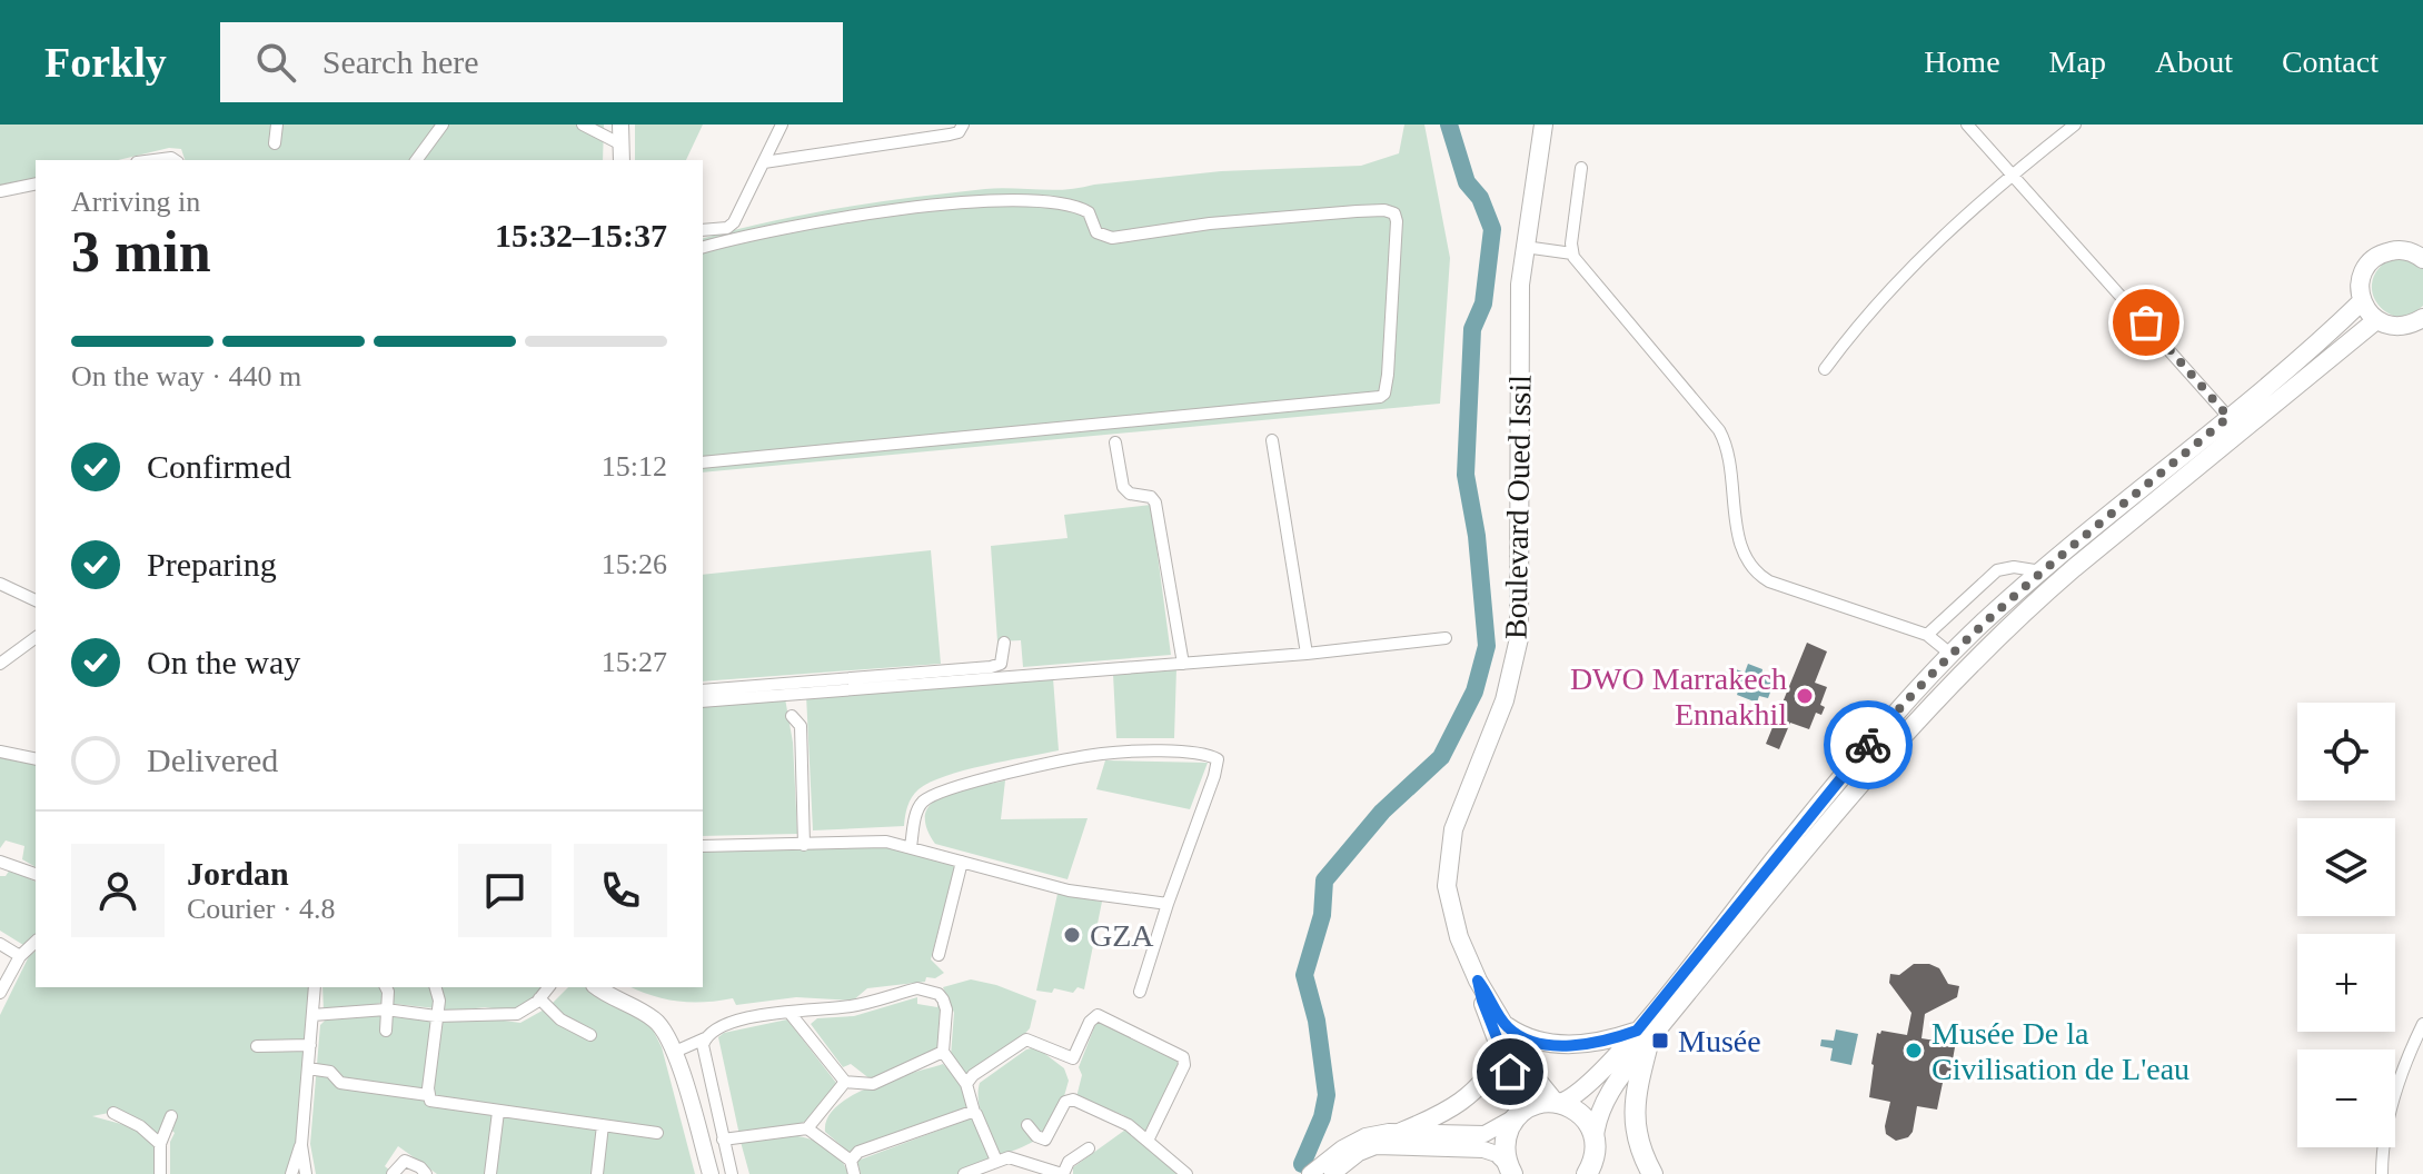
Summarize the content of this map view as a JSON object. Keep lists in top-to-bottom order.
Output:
{
  "streets": {
    "main road": ["Boulevard Oued Issil"]
  },
  "places": {
    "other": ["DWO Marrakech Ennakhil", "GZA", "Musée De la Civilisation de L'eau"],
    "transit": ["Musée"]
  },
  "page": {
    "header": "Forkly",
    "search": "Search here",
    "nav": [
      "Home",
      "Map",
      "About",
      "Contact"
    ],
    "heading": ["3 min", "Arriving in", "15:32–15:37"],
    "panel": ["Jordan", "Courier · 4.8"],
    "bar": "On the way · 440 m",
    "list": [
      ["Confirmed", "15:12"],
      ["Preparing", "15:26"],
      ["On the way", "15:27"],
      "Delivered"
    ],
    "map_buttons": ["+", "−"]
  }
}
